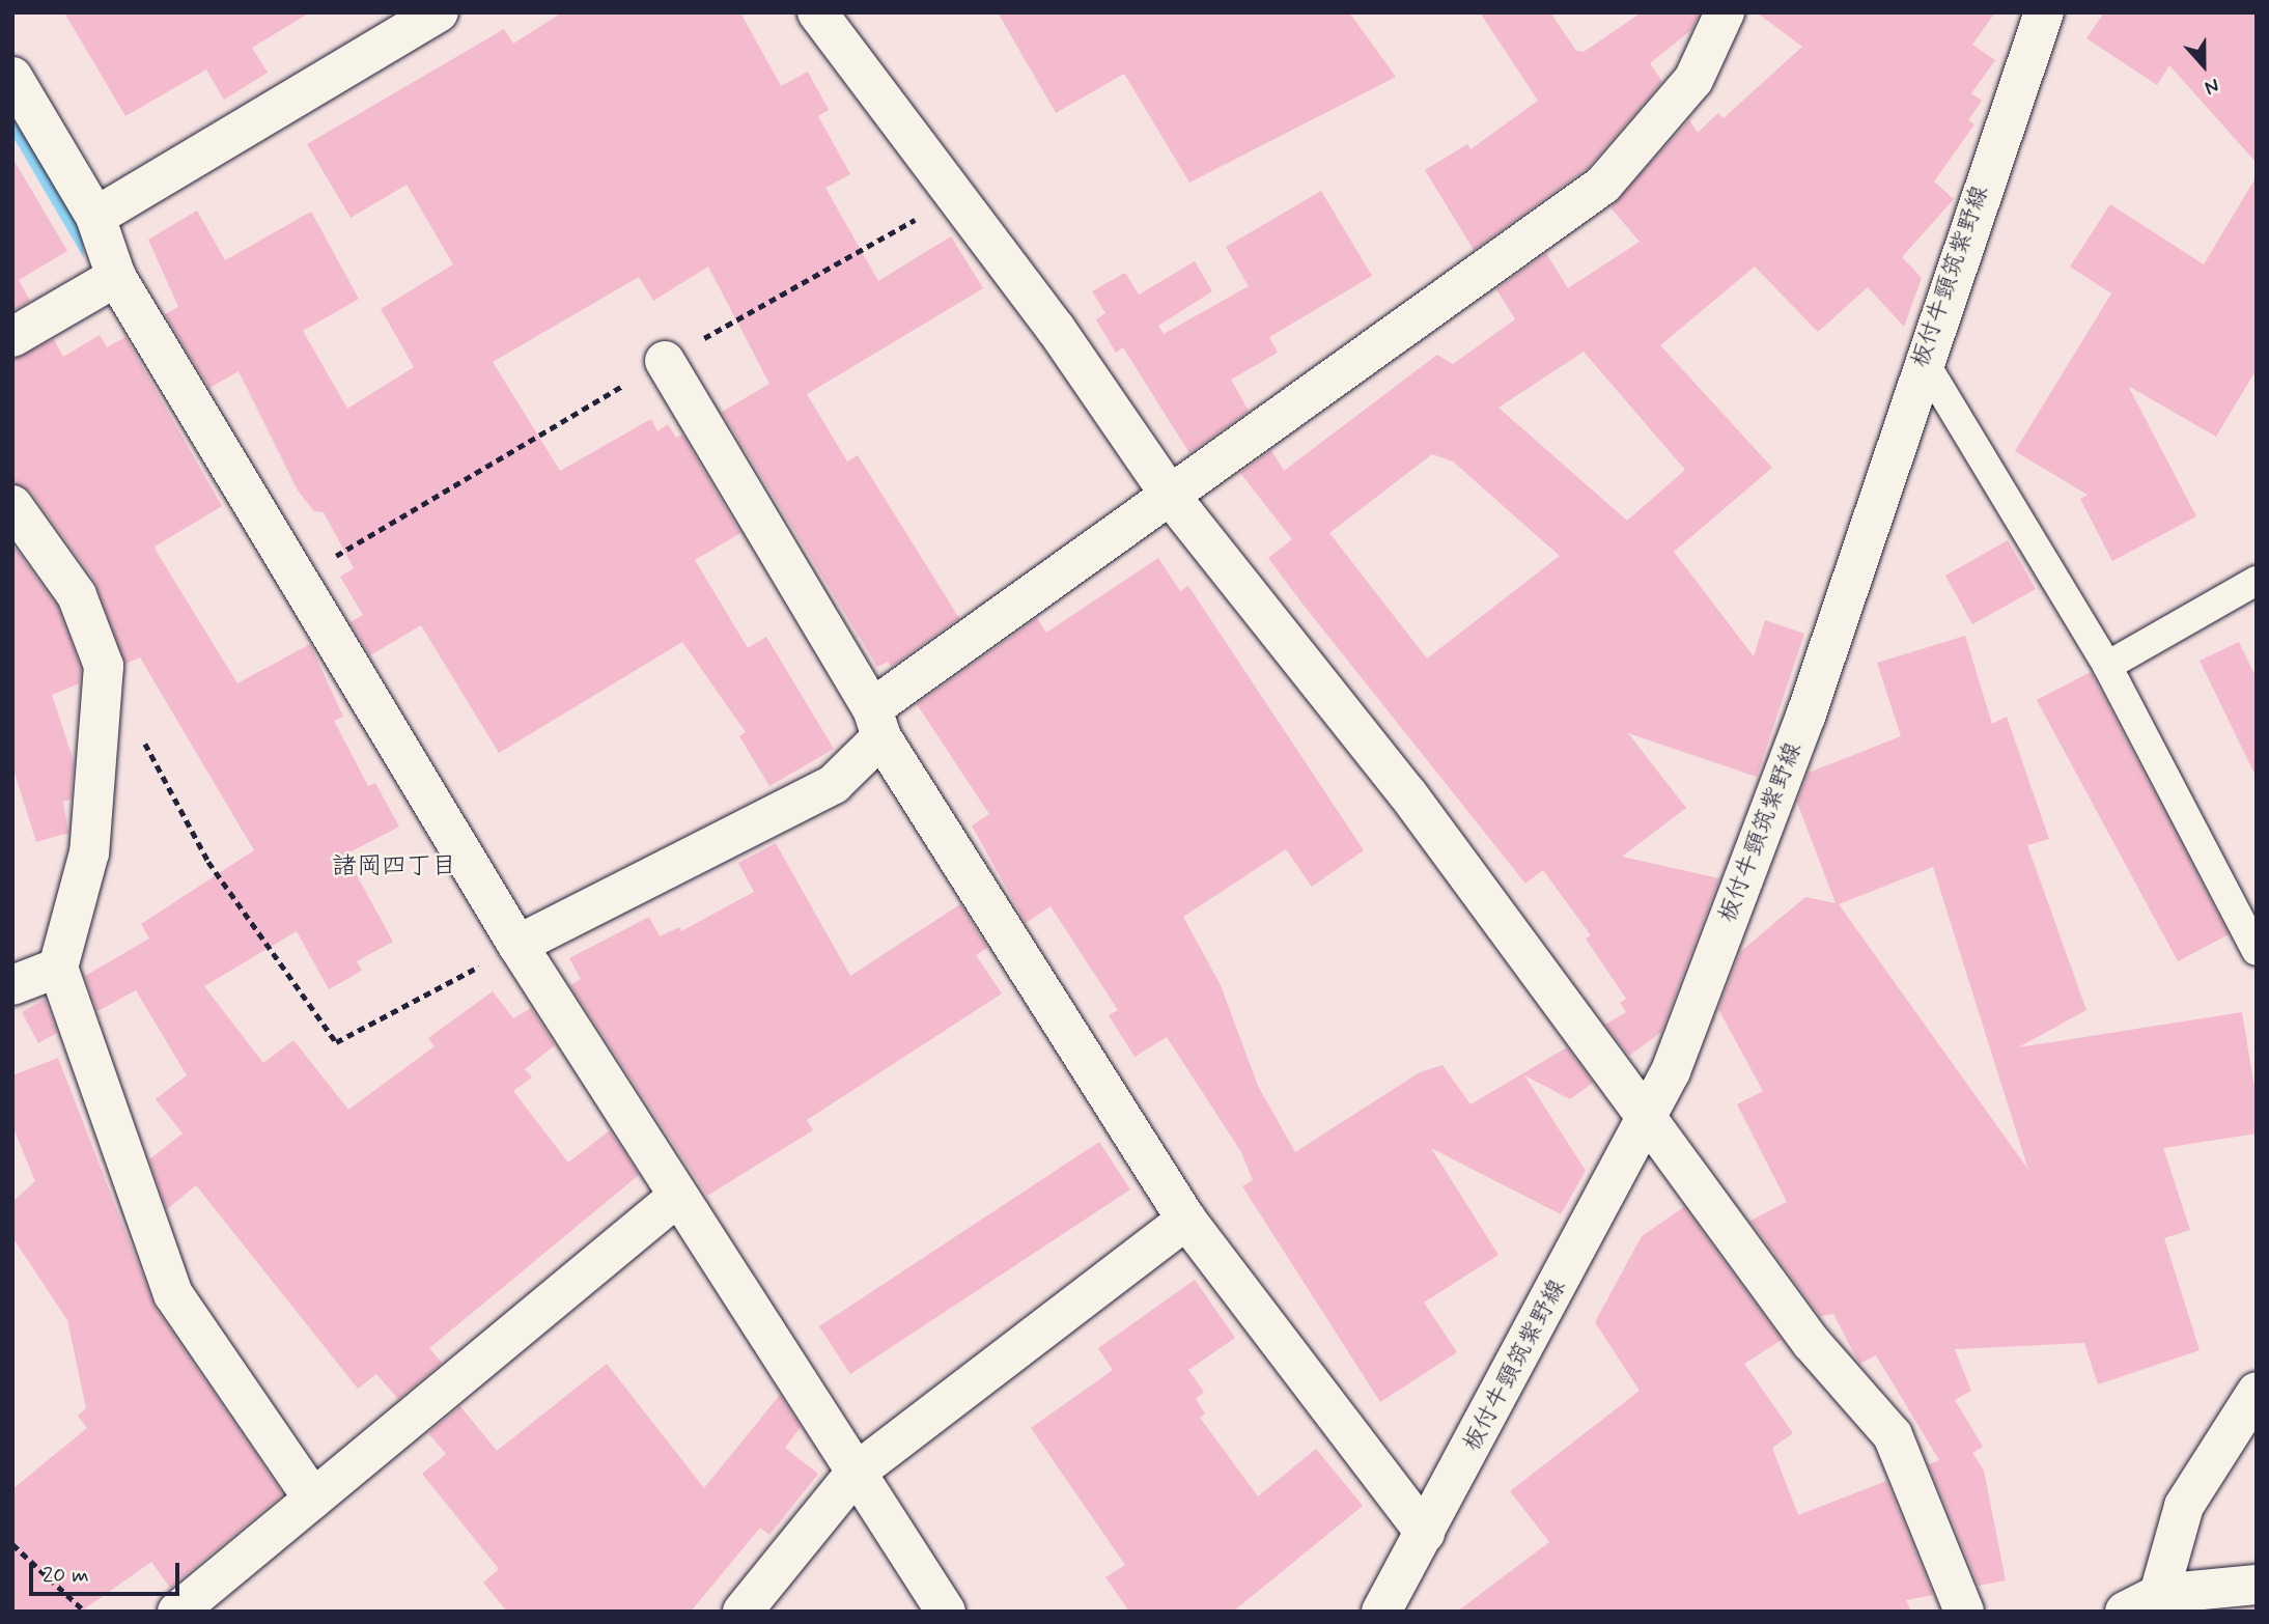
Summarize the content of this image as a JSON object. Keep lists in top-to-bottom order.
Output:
{
  "streets": {
    "street": ["板付牛頸筑紫野線"]
  },
  "districts": ["諸岡四丁目"],
  "scale_bar": "20 m",
  "north": "bottom"
}
